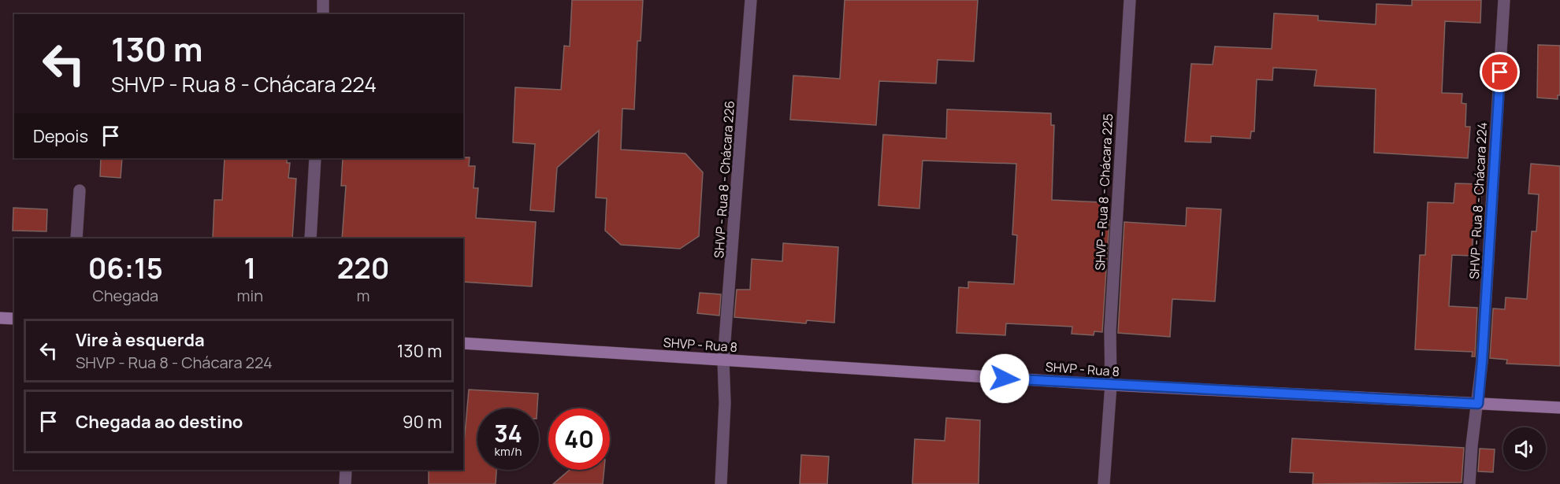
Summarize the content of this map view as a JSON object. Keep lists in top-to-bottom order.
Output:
{
  "streets": {
    "street": [
      "SHVP - Rua 8 - Chácara 226",
      "SHVP - Rua 8 - Chácara 225",
      "SHVP - Rua 8 - Chácara 224",
      "SHVP - Rua 8"
    ]
  },
  "crossings": [
    ["SHVP - Rua 8 - Chácara 226", "SHVP - Rua 8"],
    ["SHVP - Rua 8 - Chácara 225", "SHVP - Rua 8"],
    ["SHVP - Rua 8 - Chácara 224", "SHVP - Rua 8"]
  ],
  "page": {
    "turn": ["130 m", "SHVP - Rua 8 - Chácara 224"],
    "then": "Depois",
    "eta": [
      "06:15",
      "Chegada",
      "1",
      "min",
      "220",
      "m"
    ],
    "list": [
      {
        "name": "Vire à esquerda",
        "note": "SHVP - Rua 8 - Chácara 224",
        "value": "130 m"
      },
      {
        "name": "Chegada ao destino",
        "value": "90 m"
      }
    ],
    "speed": "34 km/h",
    "limit": "40"
  }
}
